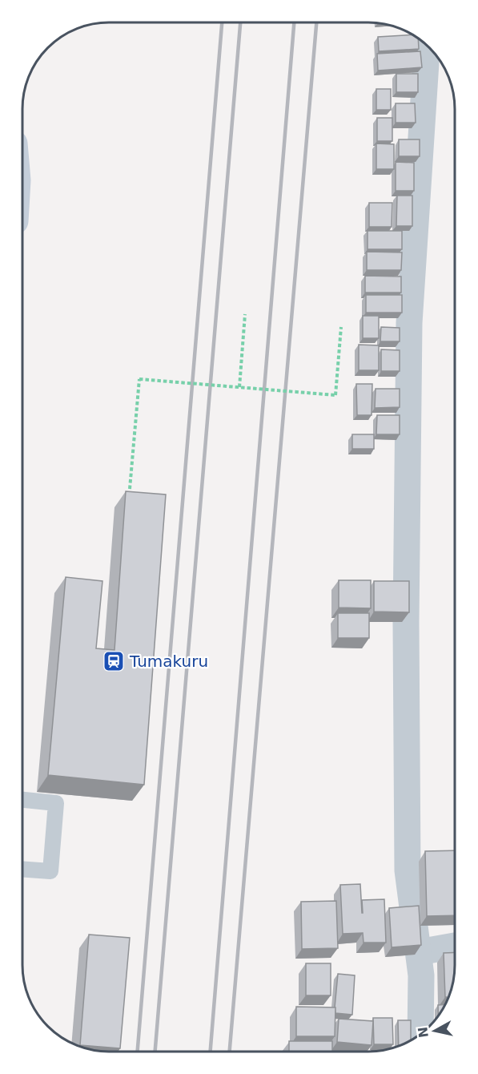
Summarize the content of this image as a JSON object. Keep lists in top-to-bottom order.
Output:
{
  "places": {
    "station": ["Tumakuru"]
  },
  "north": "left"
}
